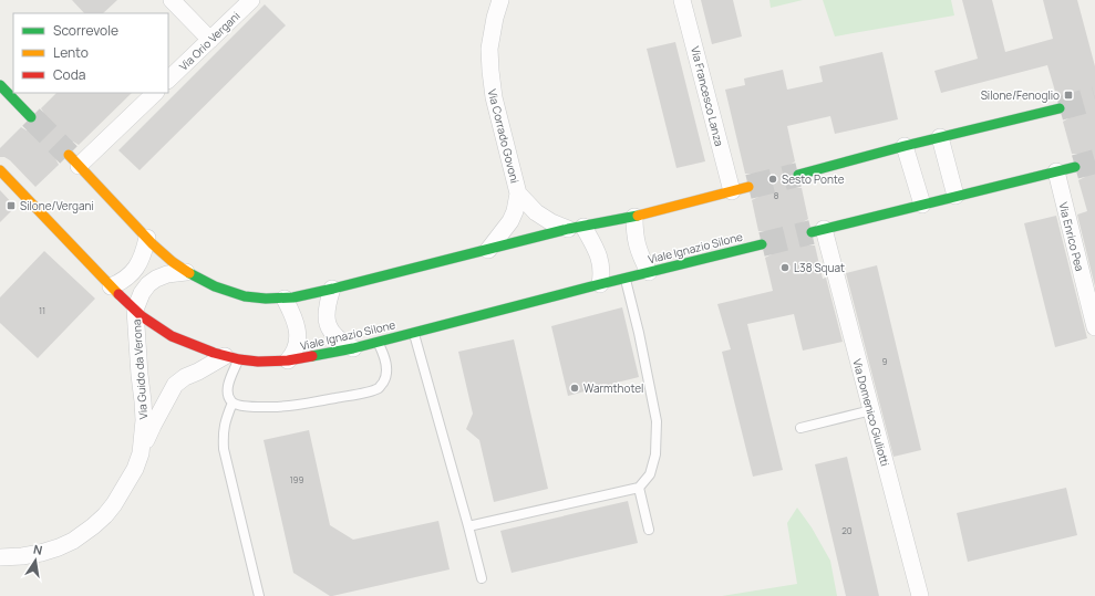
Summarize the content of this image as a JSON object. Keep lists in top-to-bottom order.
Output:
{
  "streets": {
    "street": [
      "Via Orio Vergani",
      "Via Francesco Lanza",
      "Via Corrado Govoni",
      "Via Enrico Pea",
      "Viale Ignazio Silone",
      "Via Guido da Verona",
      "Via Domenico Giuliotti"
    ]
  },
  "crossings": [
    ["Viale Ignazio Silone", "Via Guido da Verona"]
  ],
  "places": {
    "transit": ["Silone/Fenoglio", "Silone/Vergani"],
    "other": ["Sesto Ponte", "L38 Squat", "Warmthotel"]
  },
  "house_numbers": [
    "8",
    "11",
    "9",
    "199",
    "20"
  ],
  "legend": ["Scorrevole", "Lento", "Coda"],
  "north": "top"
}
